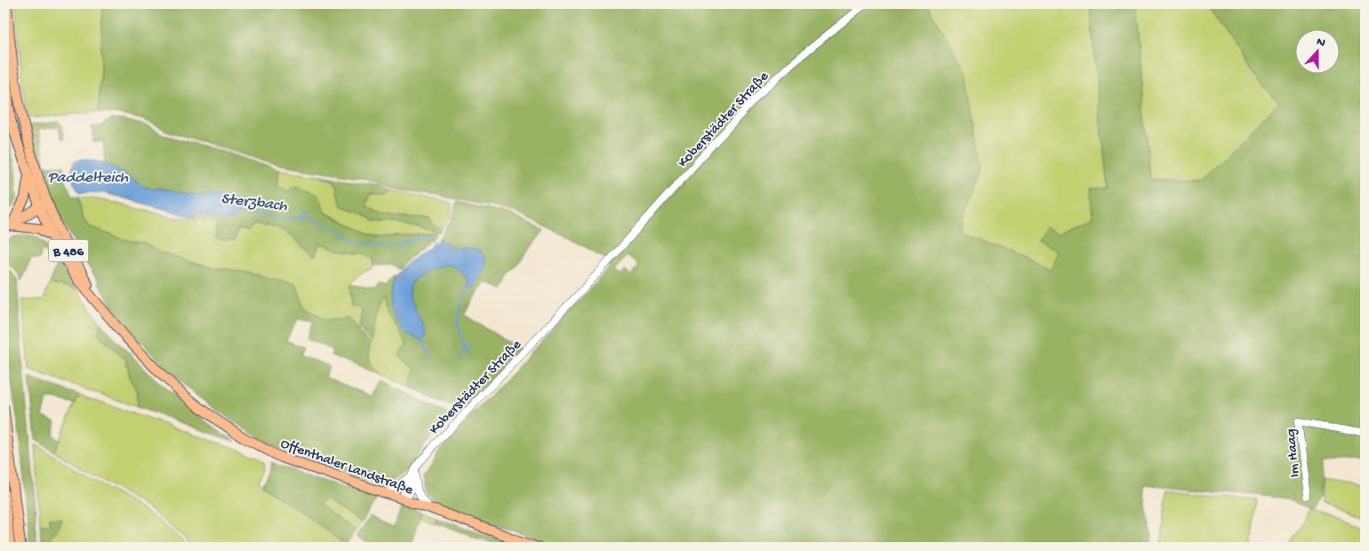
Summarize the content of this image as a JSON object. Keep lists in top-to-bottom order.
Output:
{
  "streets": {
    "main road": ["B 486", "Offenthaler Landstraße"],
    "street": ["Koberstädter Straße", "Im Haag"]
  },
  "water": ["Paddelteich", "Sterzbach"],
  "north": "top"
}
